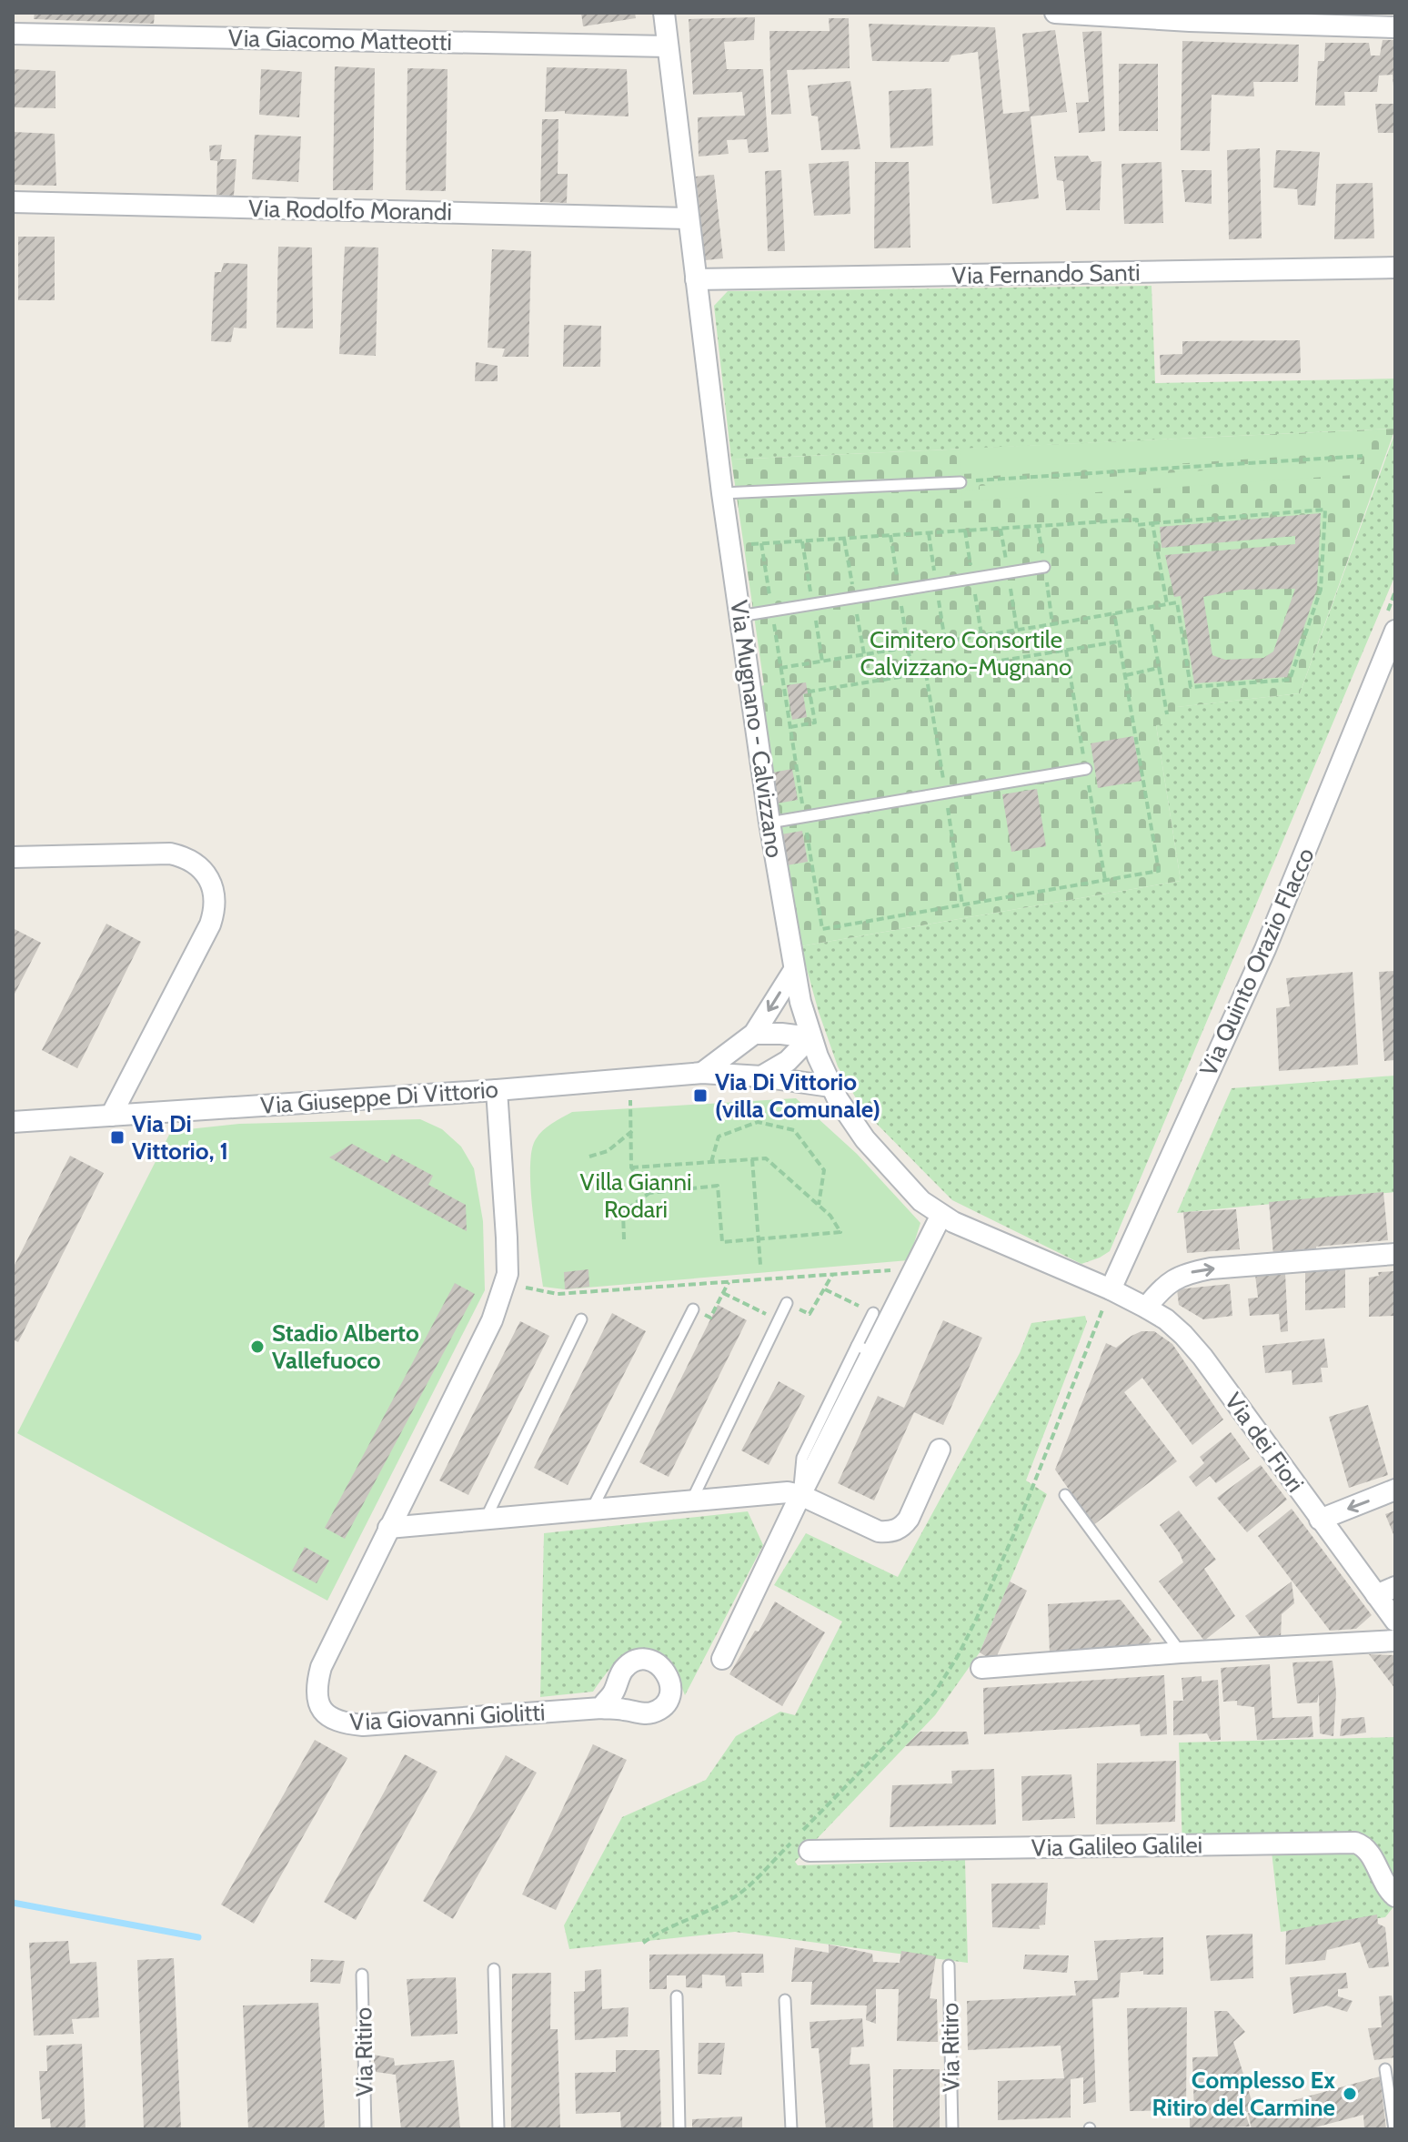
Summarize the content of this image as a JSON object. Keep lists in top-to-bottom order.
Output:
{
  "streets": {
    "street": [
      "Via Giacomo Matteotti",
      "Via Rodolfo Morandi",
      "Via Fernando Santi",
      "Via Mugnano - Calvizzano",
      "Via Quinto Orazio Flacco",
      "Via Giuseppe Di Vittorio",
      "Via dei Fiori",
      "Via Giovanni Giolitti",
      "Via Galileo Galilei"
    ],
    "lane": ["Via Ritiro"]
  },
  "crossings": [
    ["Via Giacomo Matteotti", "Via Mugnano - Calvizzano"],
    ["Via Rodolfo Morandi", "Via Mugnano - Calvizzano"],
    ["Via Fernando Santi", "Via Mugnano - Calvizzano"],
    ["Via Mugnano - Calvizzano", "Via Quinto Orazio Flacco"],
    ["Via Mugnano - Calvizzano", "Via Giuseppe Di Vittorio"],
    ["Via Mugnano - Calvizzano", "Via dei Fiori"],
    ["Via Quinto Orazio Flacco", "Via dei Fiori"],
    ["Via Giuseppe Di Vittorio", "Via Giovanni Giolitti"]
  ],
  "parks": ["Cimitero Consortile Calvizzano-Mugnano", "Villa Gianni Rodari"],
  "places": {
    "transit": ["Via Di Vittorio (villa Comunale)", "Via Di Vittorio, 1"],
    "other": ["Stadio Alberto Vallefuoco", "Complesso Ex Ritiro del Carmine"]
  }
}
